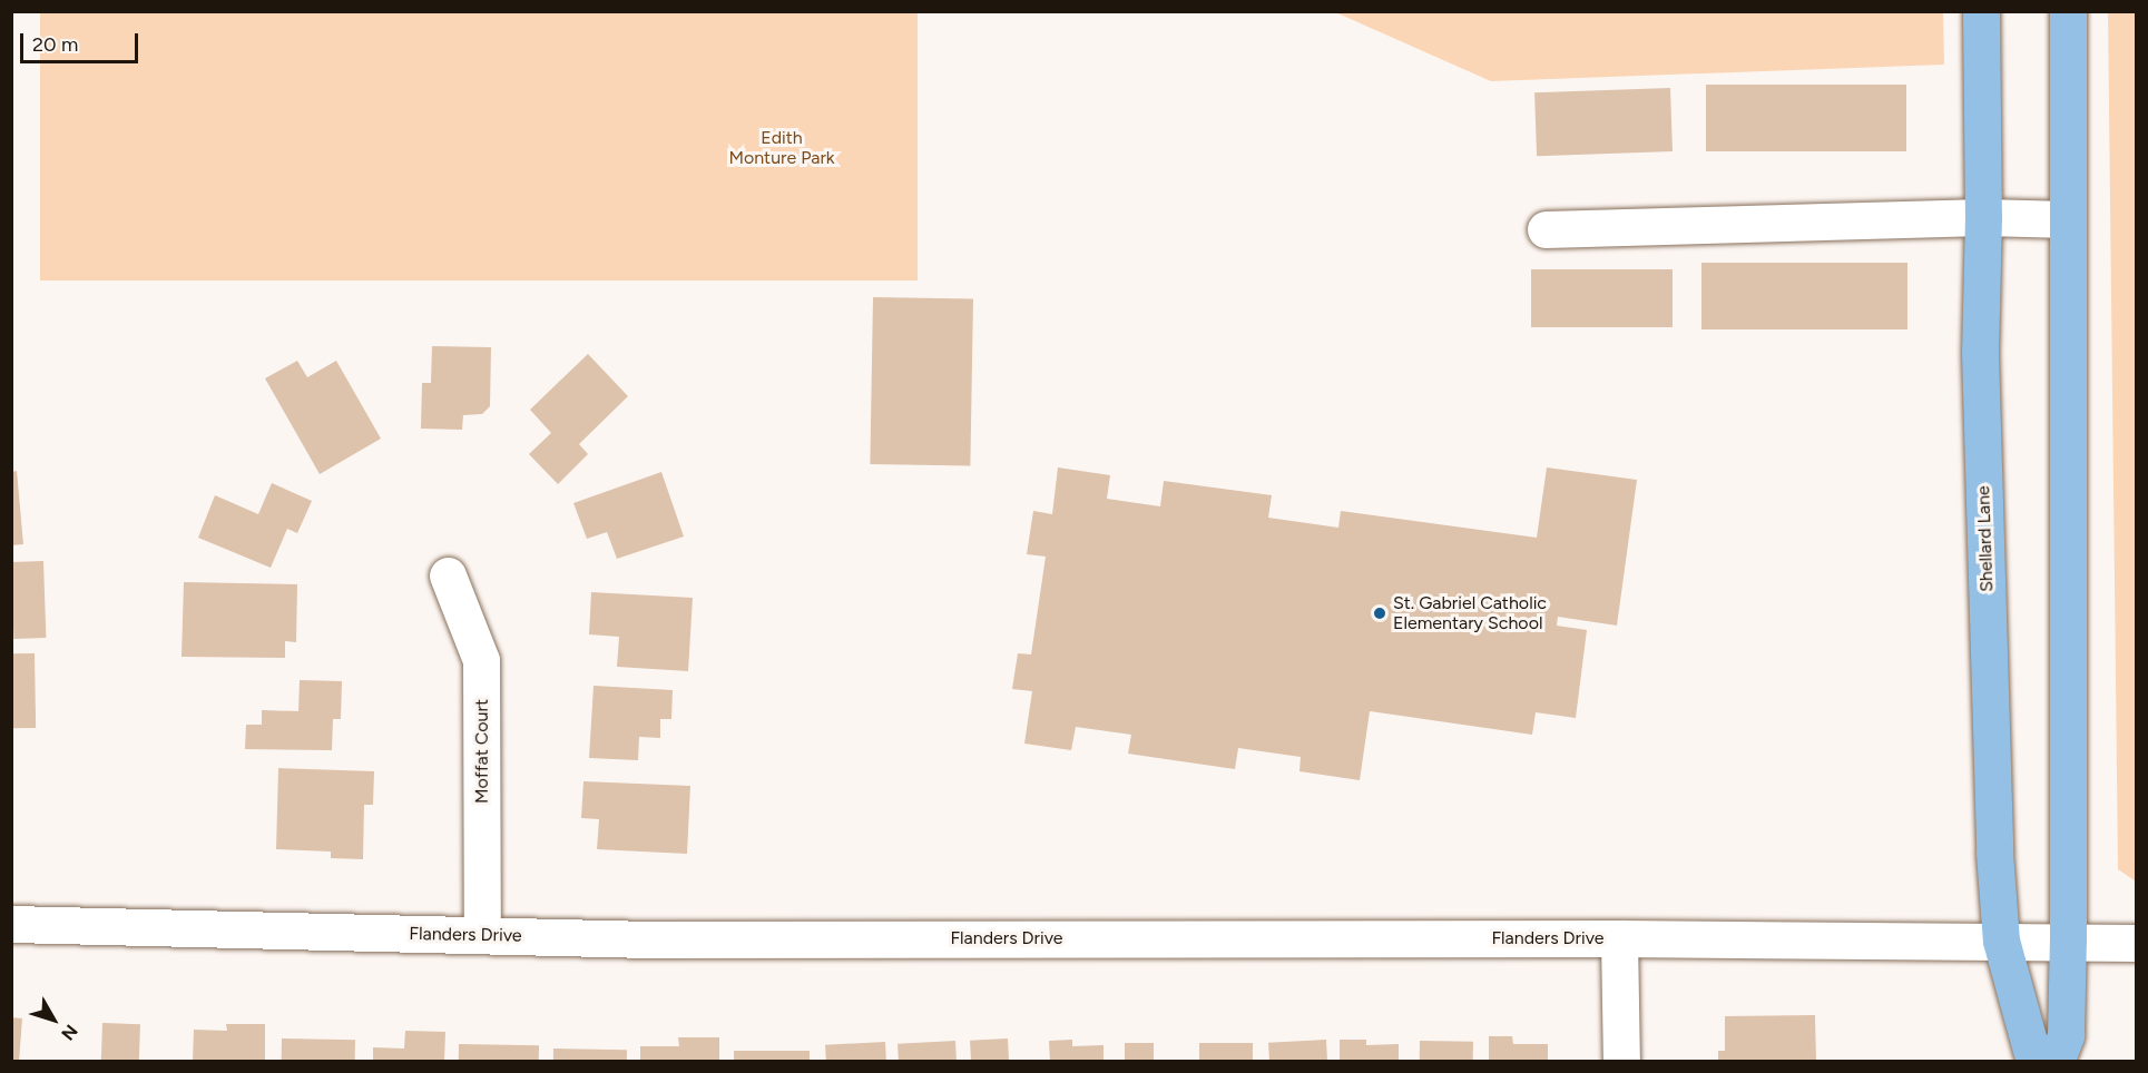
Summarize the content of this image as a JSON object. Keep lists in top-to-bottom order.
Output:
{
  "streets": {
    "main road": ["Shellard Lane"],
    "street": ["Moffat Court", "Flanders Drive"]
  },
  "crossings": [
    ["Shellard Lane", "Flanders Drive"],
    ["Moffat Court", "Flanders Drive"]
  ],
  "parks": ["Edith Monture Park"],
  "places": ["St. Gabriel Catholic Elementary School"],
  "scale_bar": "20 m",
  "north": "bottom right"
}
